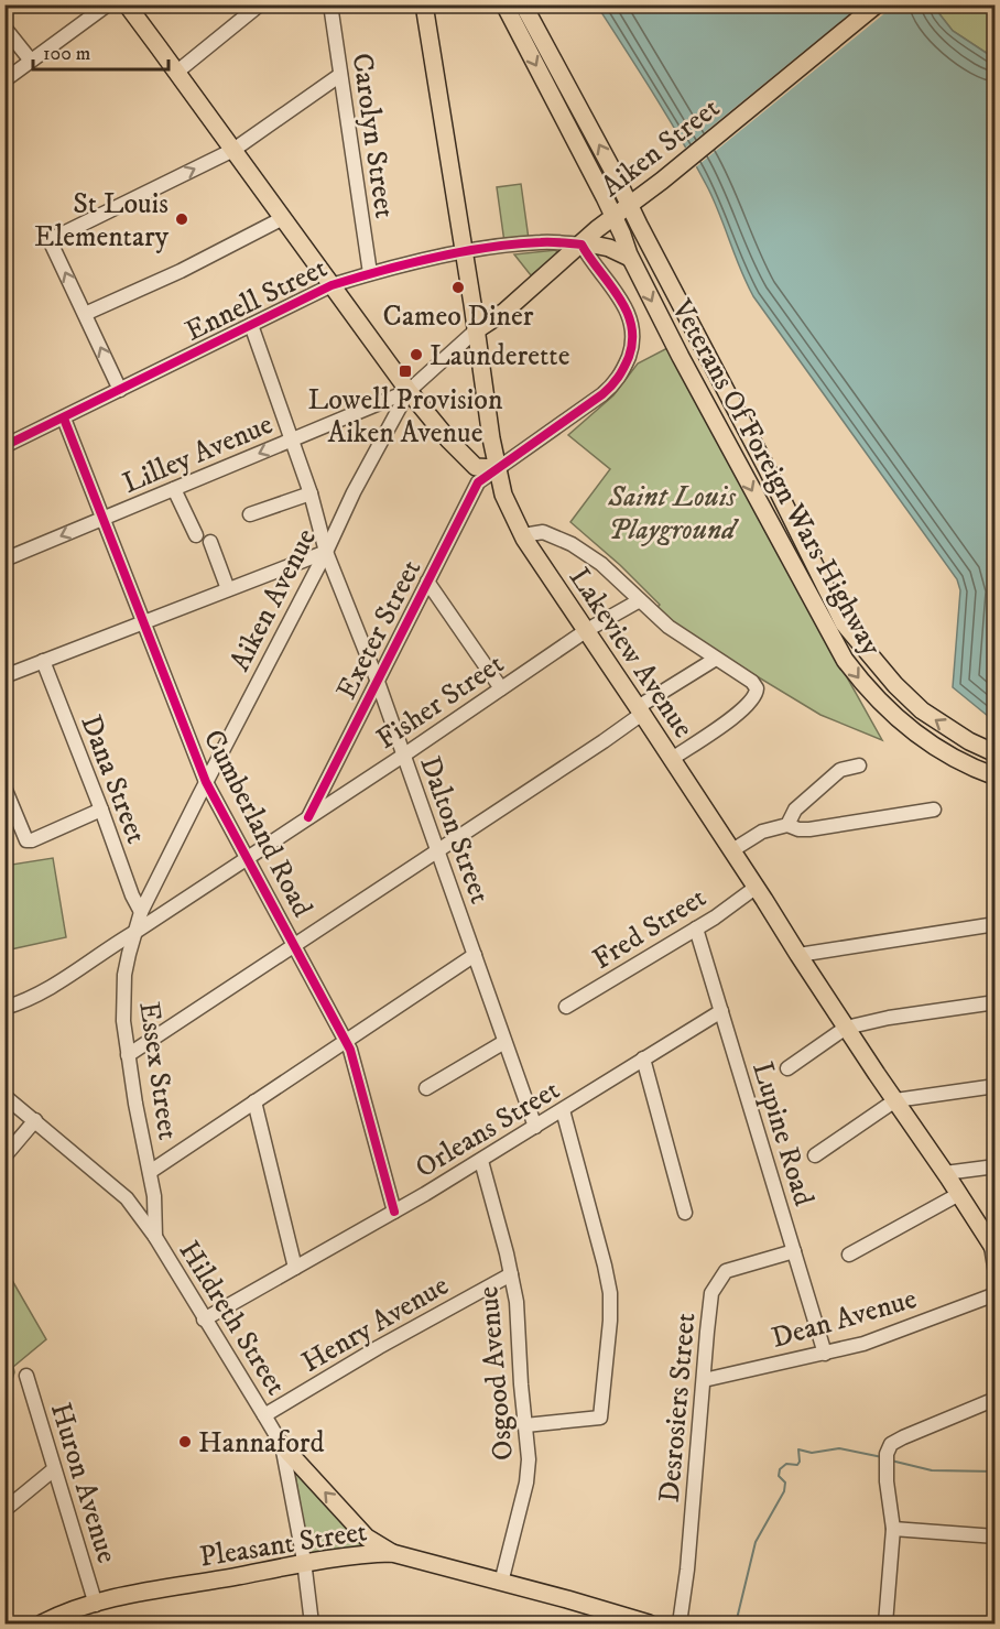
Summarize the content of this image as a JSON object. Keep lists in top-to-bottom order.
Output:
{
  "streets": {
    "main road": [
      "Aiken Street",
      "Veterans Of Foreign Wars Highway",
      "Lakeview Avenue",
      "Pleasant Street"
    ],
    "street": [
      "Carolyn Street",
      "Ennell Street",
      "Lilley Avenue",
      "Aiken Avenue",
      "Exeter Street",
      "Fisher Street",
      "Dana Street",
      "Cumberland Road",
      "Dalton Street",
      "Fred Street",
      "Essex Street",
      "Orleans Street",
      "Lupine Road",
      "Hildreth Street",
      "Dean Avenue",
      "Henry Avenue",
      "Osgood Avenue",
      "Desrosiers Street",
      "Huron Avenue"
    ]
  },
  "crossings": [
    ["Carolyn Street", "Ennell Street"],
    ["Aiken Street", "Ennell Street"],
    ["Aiken Street", "Veterans Of Foreign Wars Highway"],
    ["Aiken Street", "Aiken Avenue"],
    ["Aiken Street", "Exeter Street"],
    ["Aiken Street", "Lakeview Avenue"],
    ["Ennell Street", "Exeter Street"],
    ["Ennell Street", "Lakeview Avenue"],
    ["Ennell Street", "Cumberland Road"],
    ["Ennell Street", "Dalton Street"],
    ["Lilley Avenue", "Aiken Avenue"],
    ["Lilley Avenue", "Cumberland Road"],
    ["Lilley Avenue", "Dalton Street"],
    ["Aiken Avenue", "Lakeview Avenue"],
    ["Aiken Avenue", "Dana Street"],
    ["Aiken Avenue", "Cumberland Road"],
    ["Aiken Avenue", "Dalton Street"],
    ["Aiken Avenue", "Essex Street"],
    ["Exeter Street", "Lakeview Avenue"],
    ["Exeter Street", "Fisher Street"],
    ["Exeter Street", "Dalton Street"],
    ["Lakeview Avenue", "Fisher Street"],
    ["Lakeview Avenue", "Fred Street"],
    ["Fisher Street", "Cumberland Road"],
    ["Fisher Street", "Dalton Street"],
    ["Fisher Street", "Essex Street"],
    ["Dana Street", "Essex Street"],
    ["Cumberland Road", "Orleans Street"],
    ["Dalton Street", "Orleans Street"],
    ["Fred Street", "Lupine Road"],
    ["Essex Street", "Hildreth Street"],
    ["Orleans Street", "Lupine Road"],
    ["Orleans Street", "Hildreth Street"],
    ["Orleans Street", "Osgood Avenue"],
    ["Lupine Road", "Dean Avenue"],
    ["Lupine Road", "Desrosiers Street"],
    ["Hildreth Street", "Henry Avenue"],
    ["Hildreth Street", "Pleasant Street"],
    ["Dean Avenue", "Desrosiers Street"],
    ["Henry Avenue", "Osgood Avenue"],
    ["Osgood Avenue", "Pleasant Street"],
    ["Huron Avenue", "Pleasant Street"]
  ],
  "parks": ["Saint Louis Playground"],
  "places": {
    "other": [
      "St Louis Elementary",
      "Cameo Diner",
      "Launderette",
      "Hannaford"
    ],
    "transit": ["Lowell Provision Aiken Avenue"]
  },
  "scale_bar": "100 m"
}
